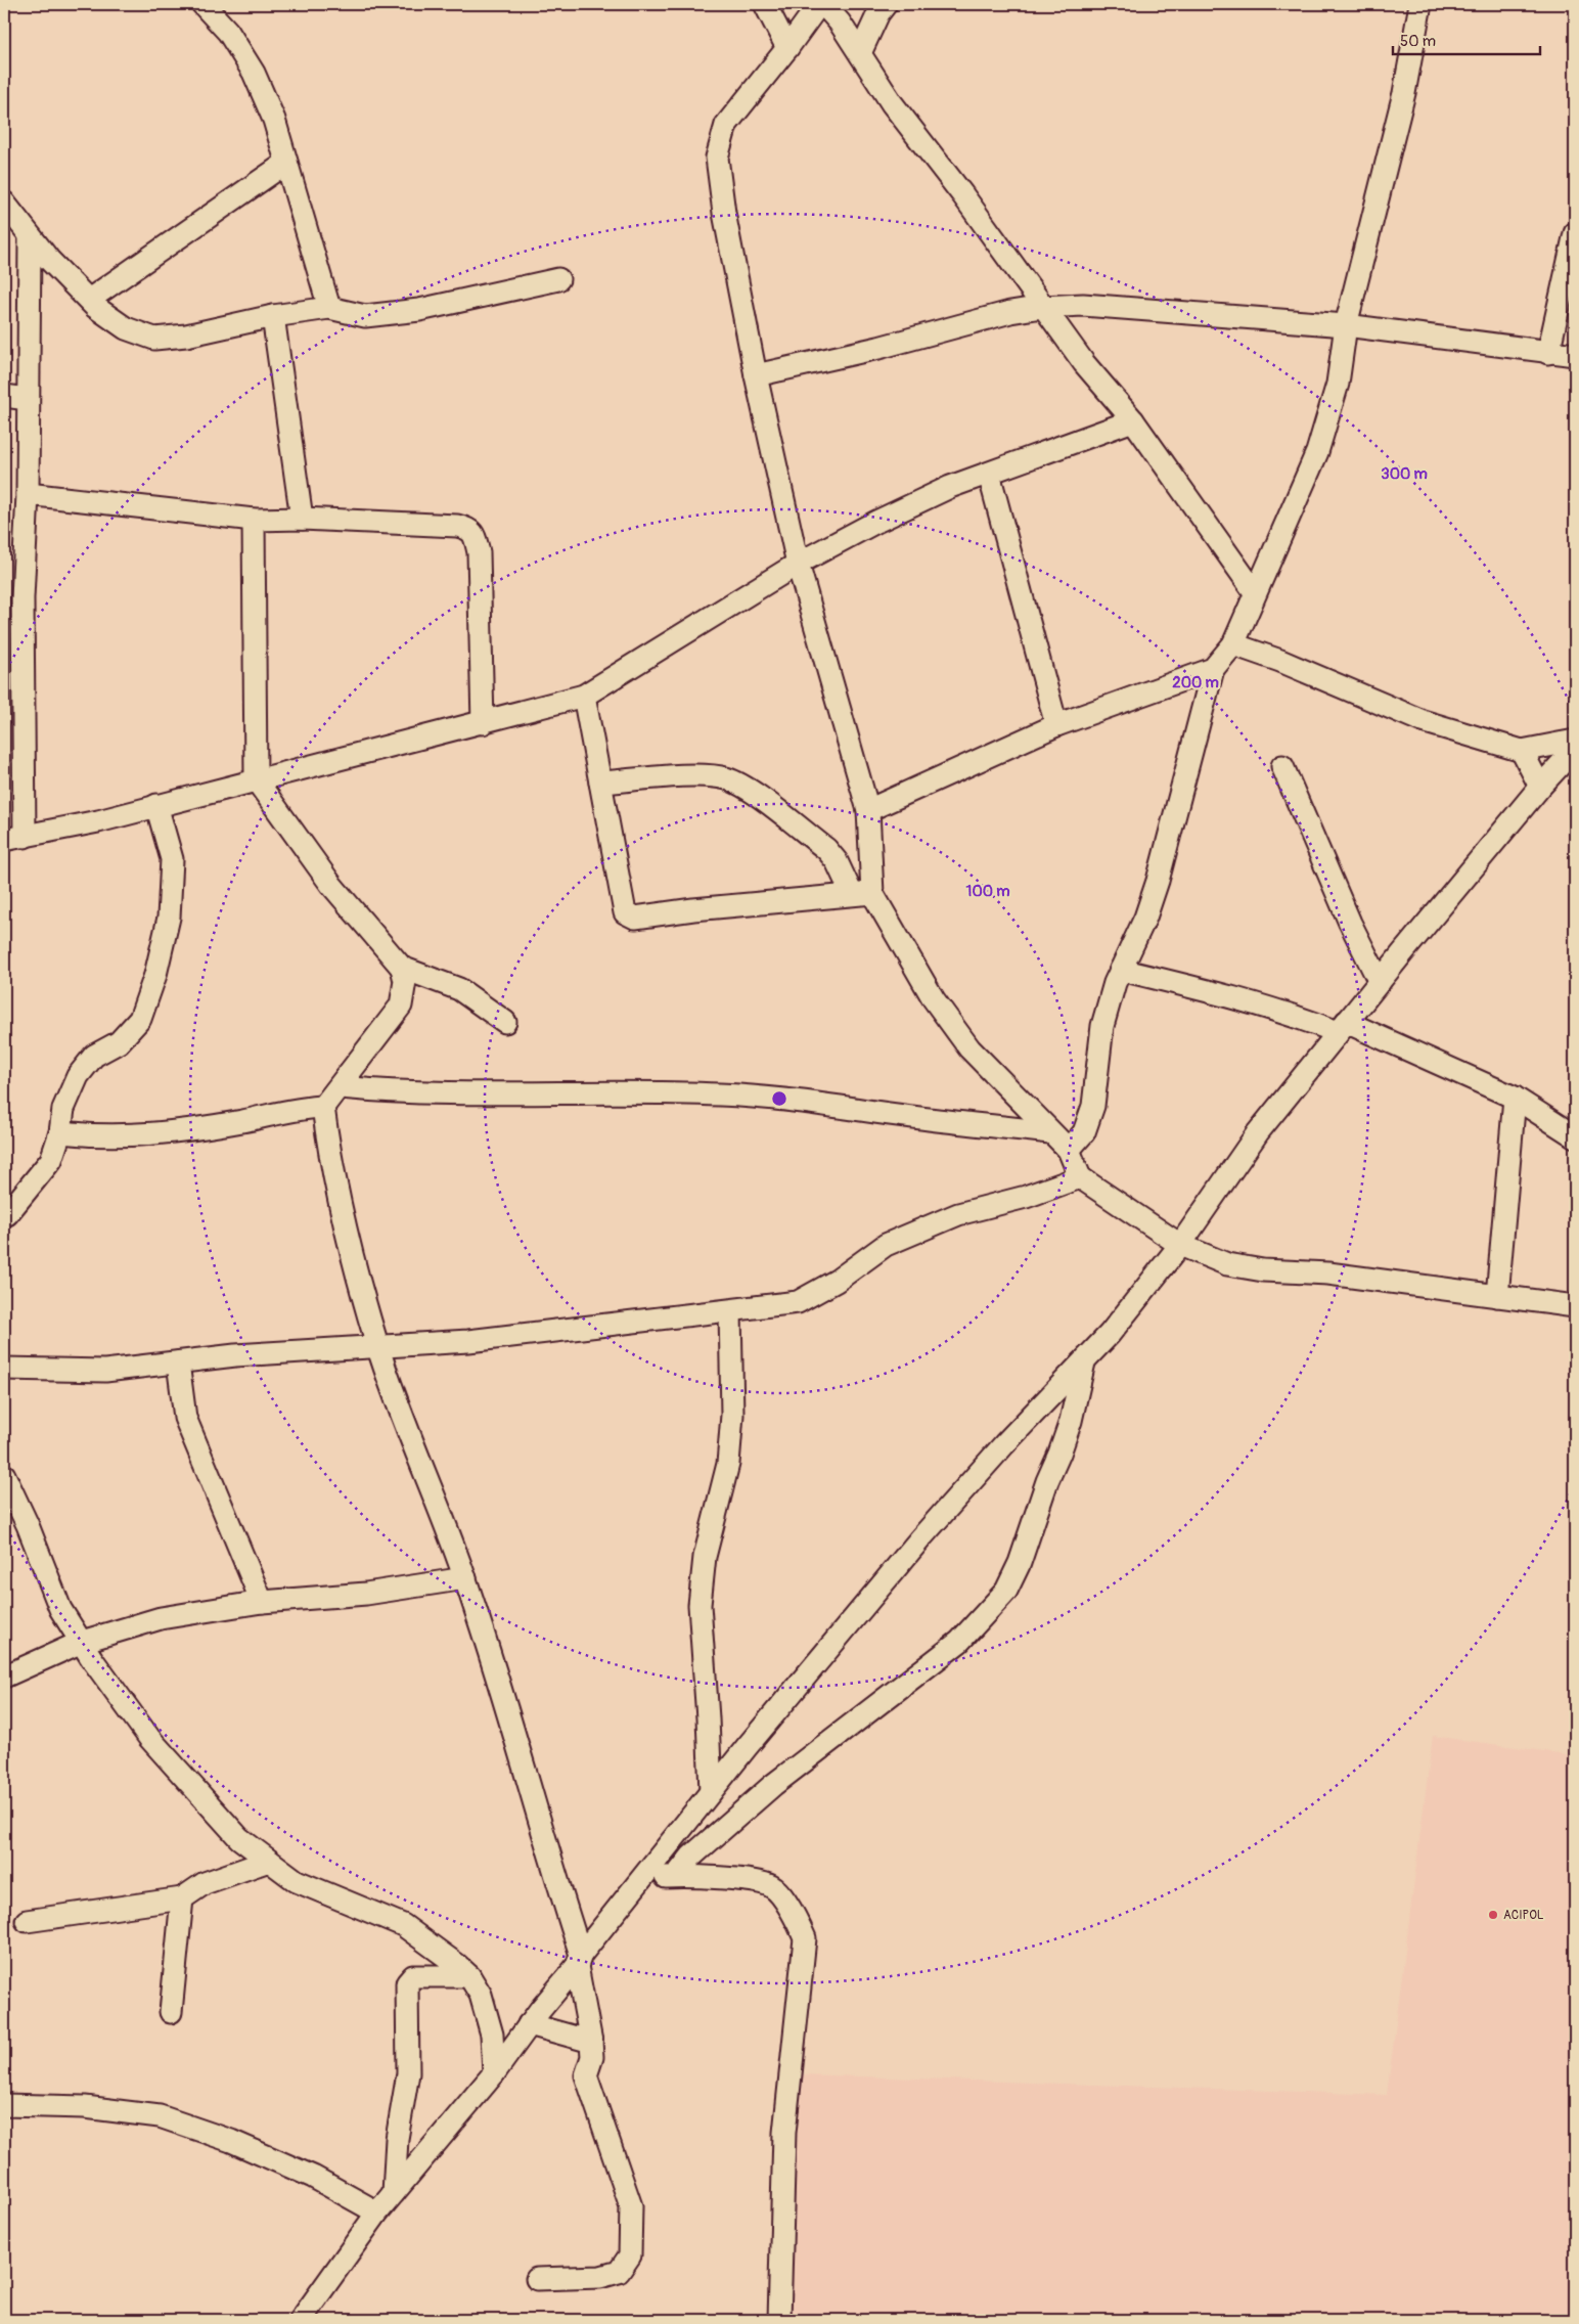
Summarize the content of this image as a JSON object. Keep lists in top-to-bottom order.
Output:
{
  "places": ["ACIPOL"],
  "scale_bar": "50 m",
  "rings": ["300 m", "200 m", "100 m"]
}
